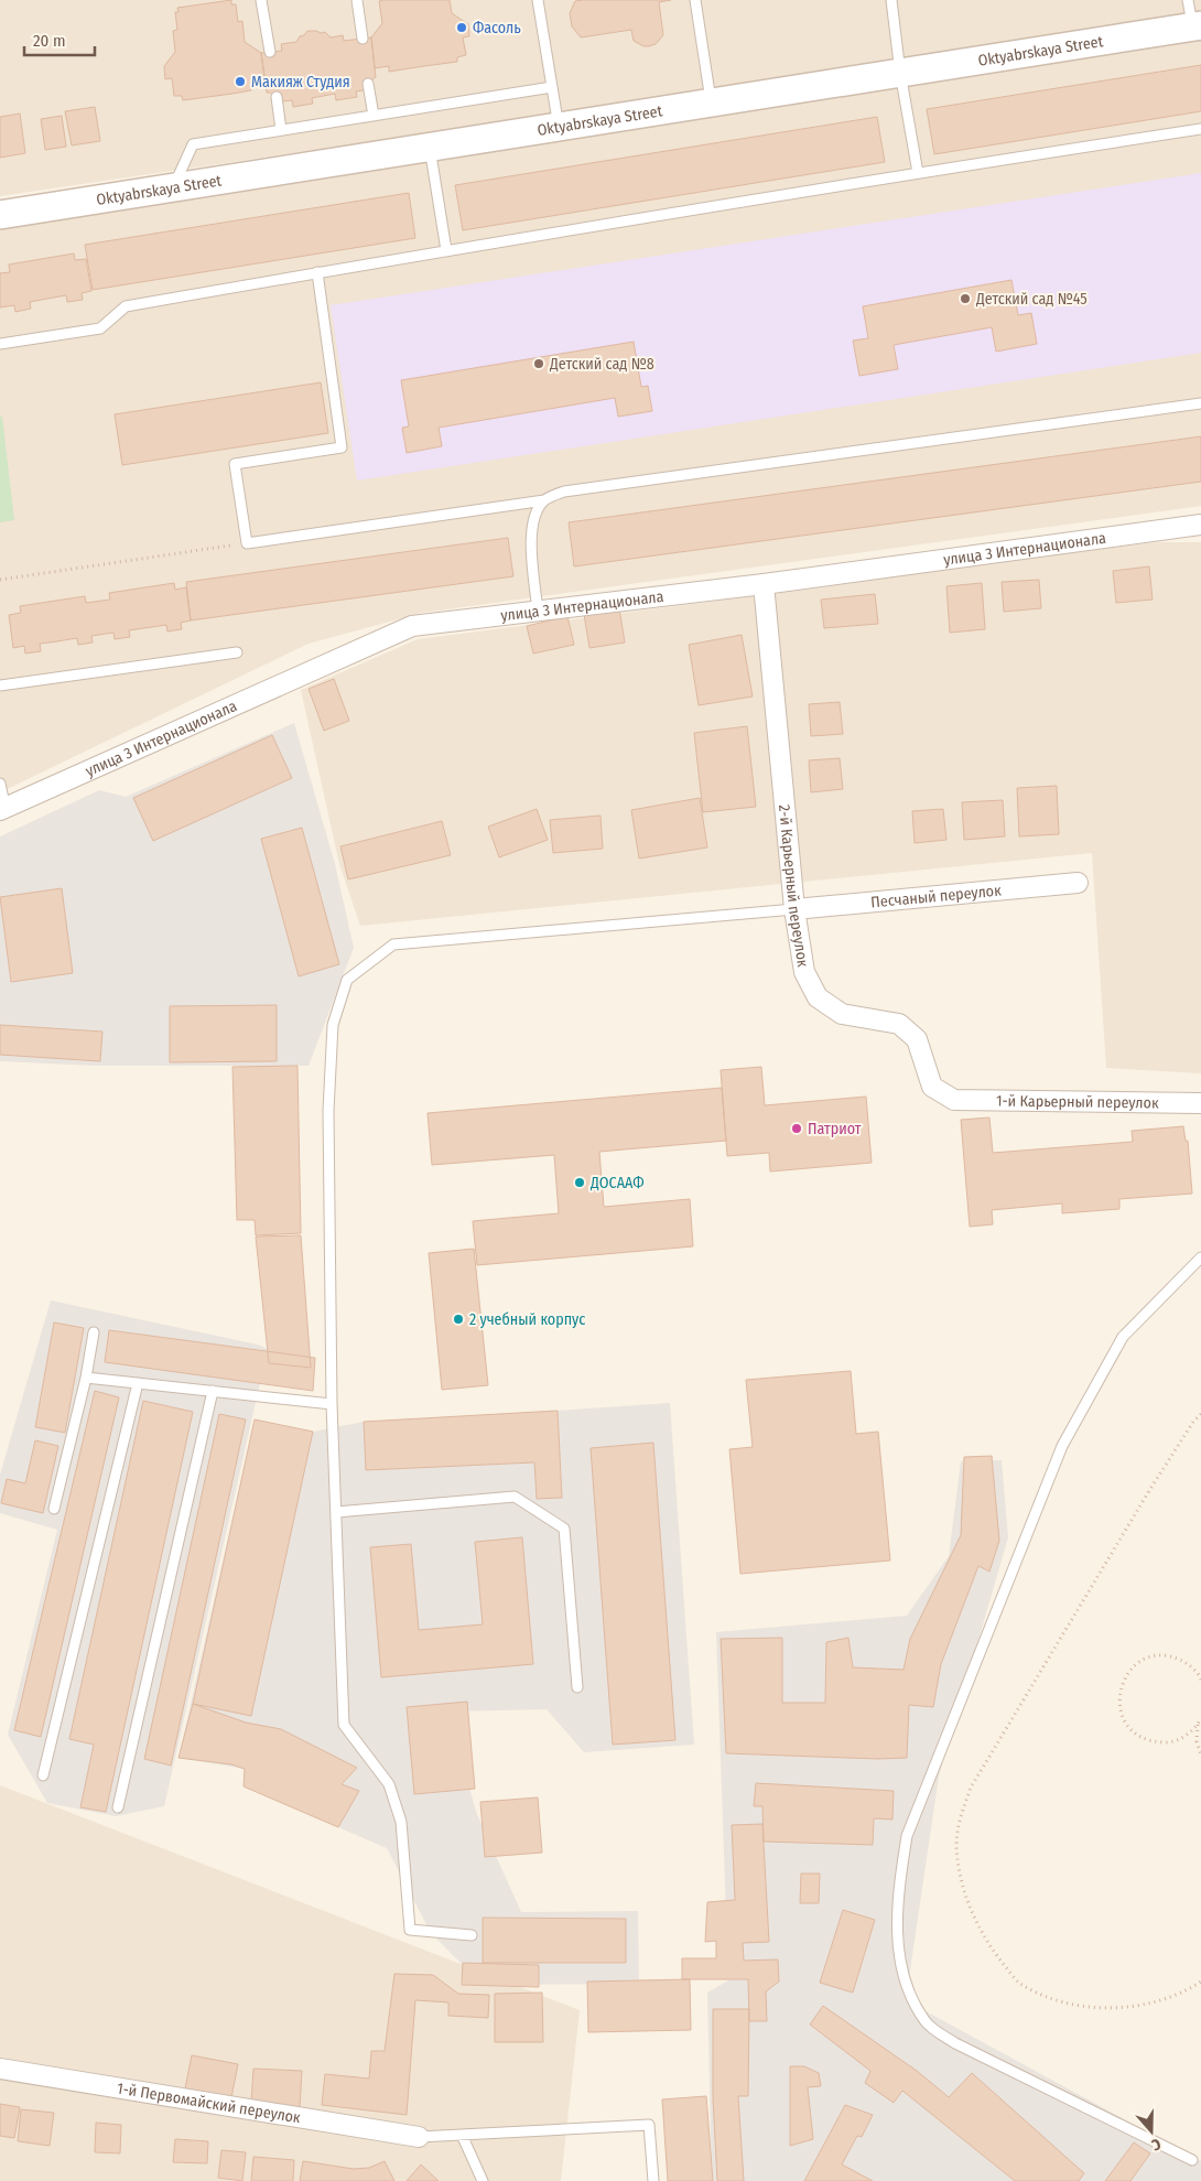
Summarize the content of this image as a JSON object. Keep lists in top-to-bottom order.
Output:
{
  "streets": {
    "street": [
      "Oktyabrskaya Street",
      "улица 3 Интернационала",
      "2-й Карьерный переулок",
      "Песчаный переулок",
      "1-й Карьерный переулок",
      "1-й Первомайский переулок"
    ]
  },
  "crossings": [
    ["улица 3 Интернационала", "2-й Карьерный переулок"],
    ["2-й Карьерный переулок", "Песчаный переулок"],
    ["2-й Карьерный переулок", "1-й Карьерный переулок"]
  ],
  "places": [
    "Фасоль",
    "Макияж Студия",
    "Детский сад №45",
    "Детский сад №8",
    "Патриот",
    "ДОСААФ",
    "2 учебный корпус"
  ],
  "scale_bar": "20 m",
  "north": "bottom"
}
